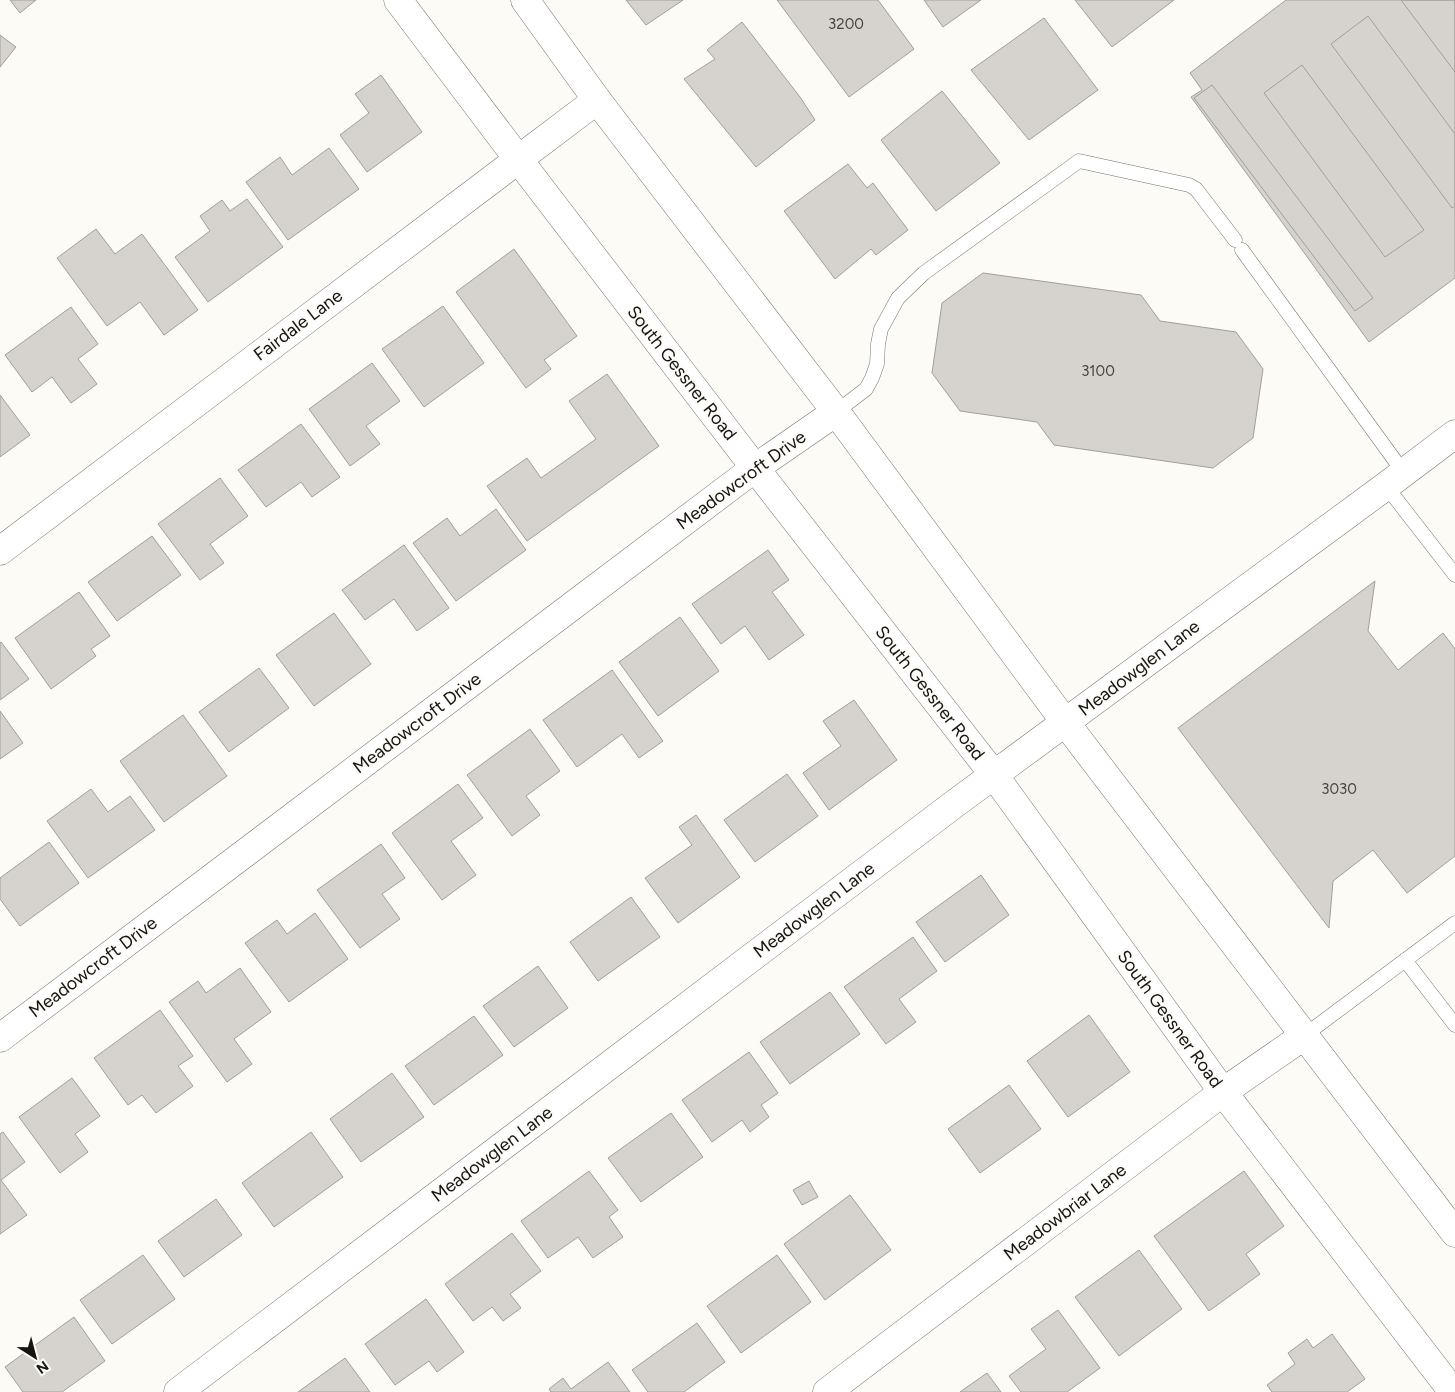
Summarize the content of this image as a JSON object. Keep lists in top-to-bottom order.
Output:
{
  "streets": {
    "street": [
      "Fairdale Lane",
      "South Gessner Road",
      "Meadowcroft Drive",
      "Meadowglen Lane",
      "Meadowbriar Lane"
    ]
  },
  "crossings": [
    ["Fairdale Lane", "South Gessner Road"],
    ["South Gessner Road", "Meadowcroft Drive"],
    ["South Gessner Road", "Meadowglen Lane"],
    ["South Gessner Road", "Meadowbriar Lane"]
  ],
  "house_numbers": ["3200", "3100", "3030"],
  "north": "bottom right"
}
